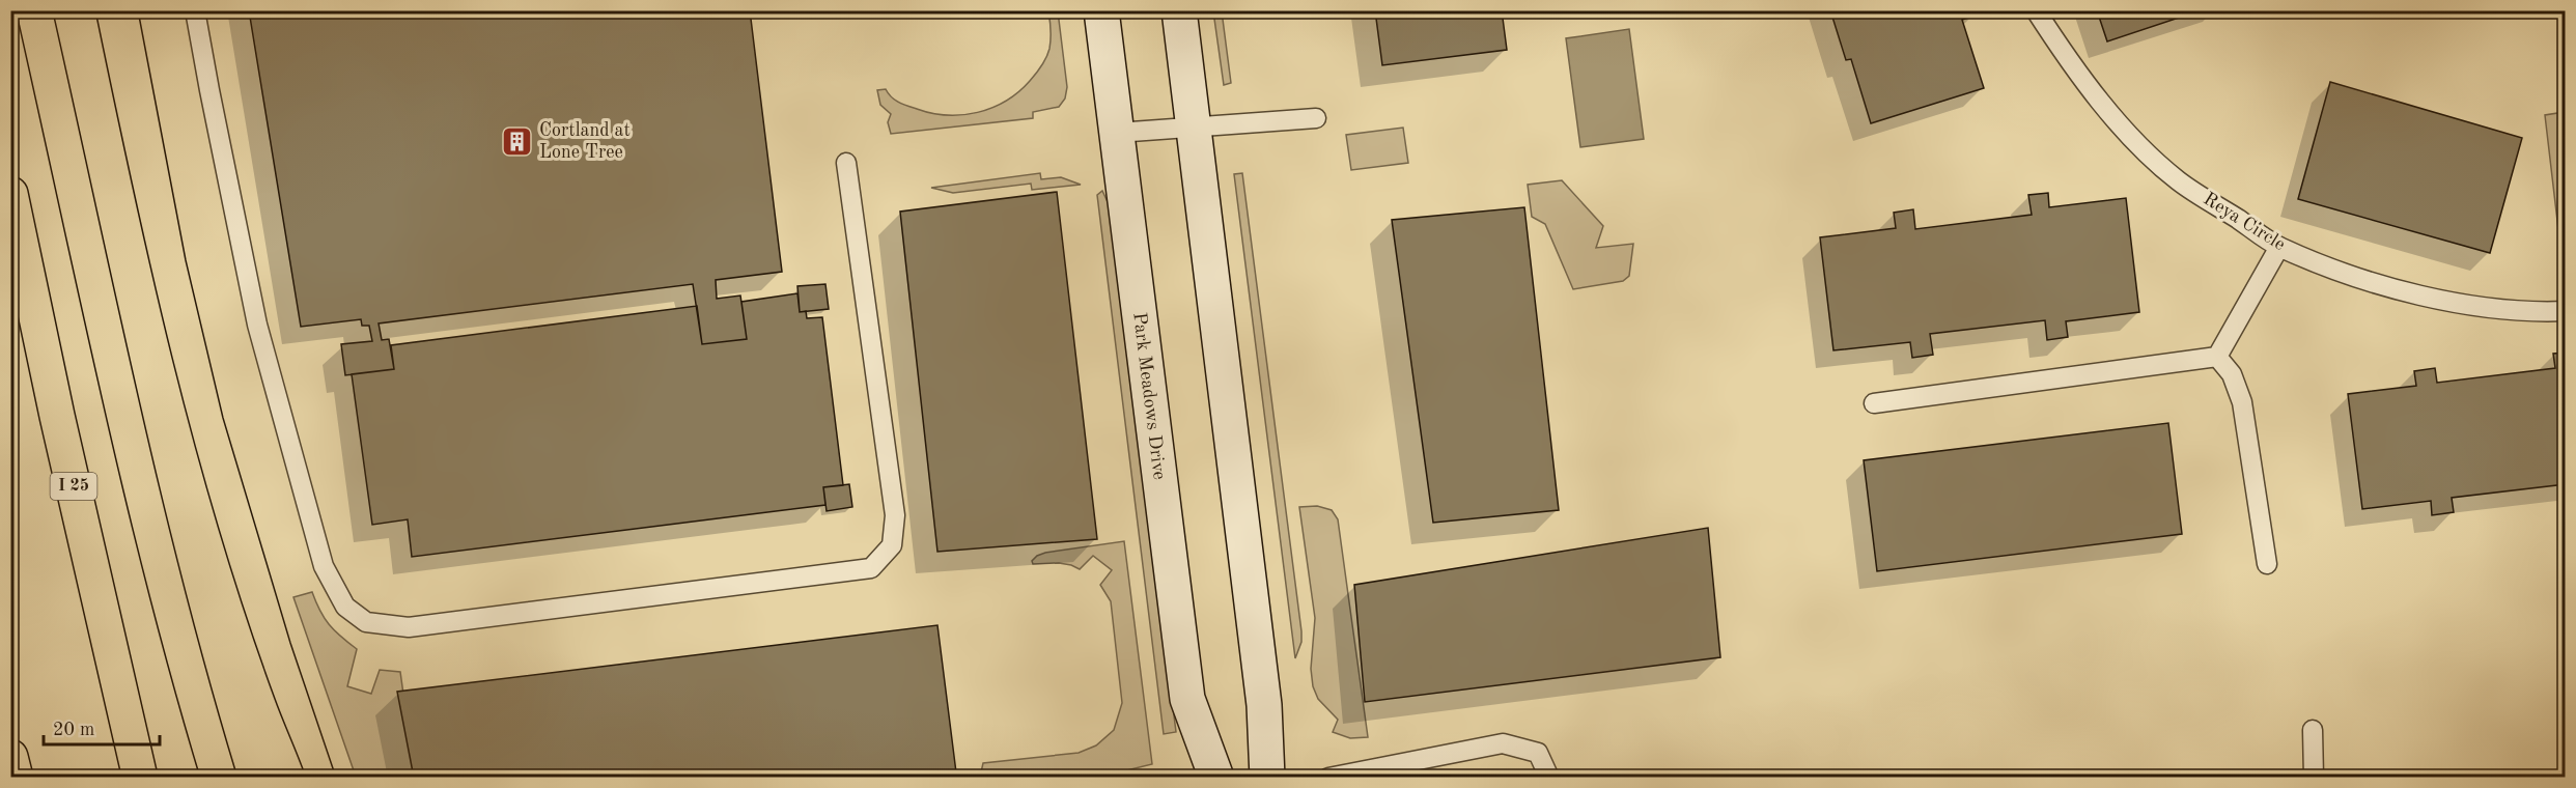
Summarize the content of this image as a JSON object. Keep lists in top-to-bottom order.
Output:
{
  "streets": {
    "highway": ["I 25"],
    "main road": ["Park Meadows Drive"],
    "lane": ["Reya Circle"]
  },
  "places": {
    "building": ["Cortland at Lone Tree"]
  },
  "scale_bar": "20 m"
}
